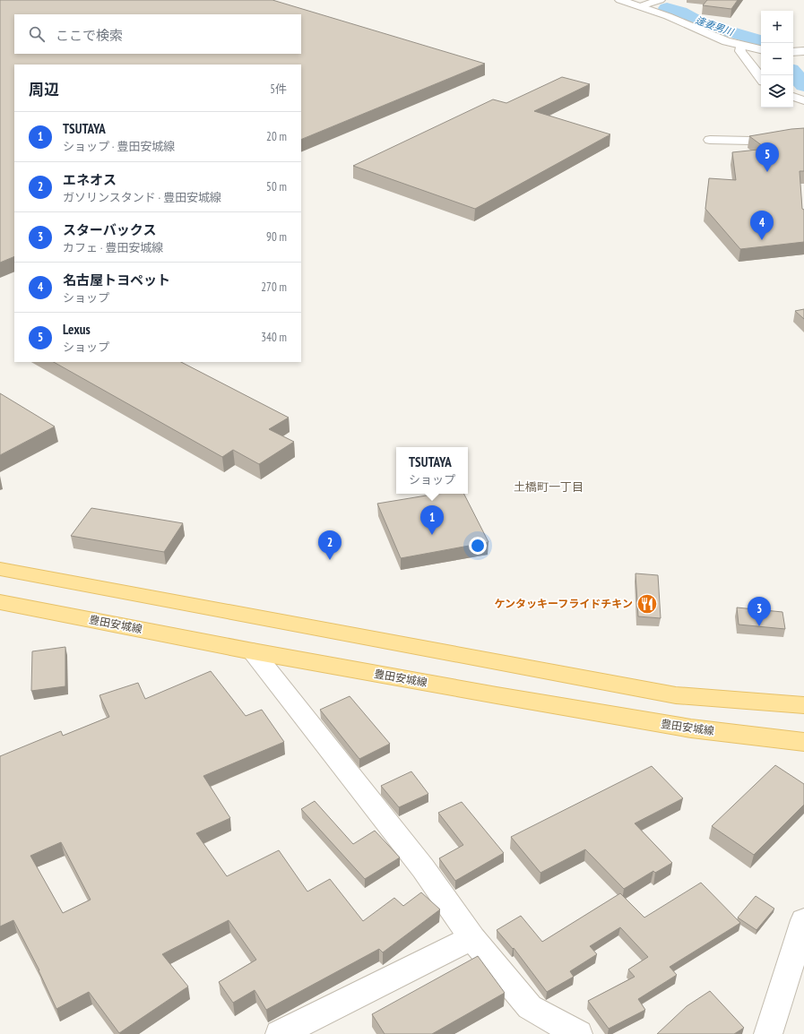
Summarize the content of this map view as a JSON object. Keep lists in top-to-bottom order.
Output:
{
  "streets": {
    "main road": ["豊田安城線"]
  },
  "districts": ["土橋町一丁目"],
  "water": ["逢妻男川"],
  "places": {
    "restaurant": ["ケンタッキーフライドチキン"]
  },
  "page": {
    "map_buttons": ["+", "−"],
    "search": "ここで検索",
    "heading": ["周辺", "5件"],
    "list": [
      {
        "mark": "1",
        "name": "TSUTAYA",
        "note": "ショップ · 豊田安城線",
        "value": "20 m"
      },
      {
        "mark": "2",
        "name": "エネオス",
        "note": "ガソリンスタンド · 豊田安城線",
        "value": "50 m"
      },
      {
        "mark": "3",
        "name": "スターバックス",
        "note": "カフェ · 豊田安城線",
        "value": "90 m"
      },
      {
        "mark": "4",
        "name": "名古屋トヨペット",
        "note": "ショップ",
        "value": "270 m"
      },
      {
        "mark": "5",
        "name": "Lexus",
        "note": "ショップ",
        "value": "340 m"
      }
    ],
    "pins": [
      "5",
      "4",
      "1",
      "2",
      "3"
    ],
    "popup": ["TSUTAYA", "ショップ"]
  }
}
